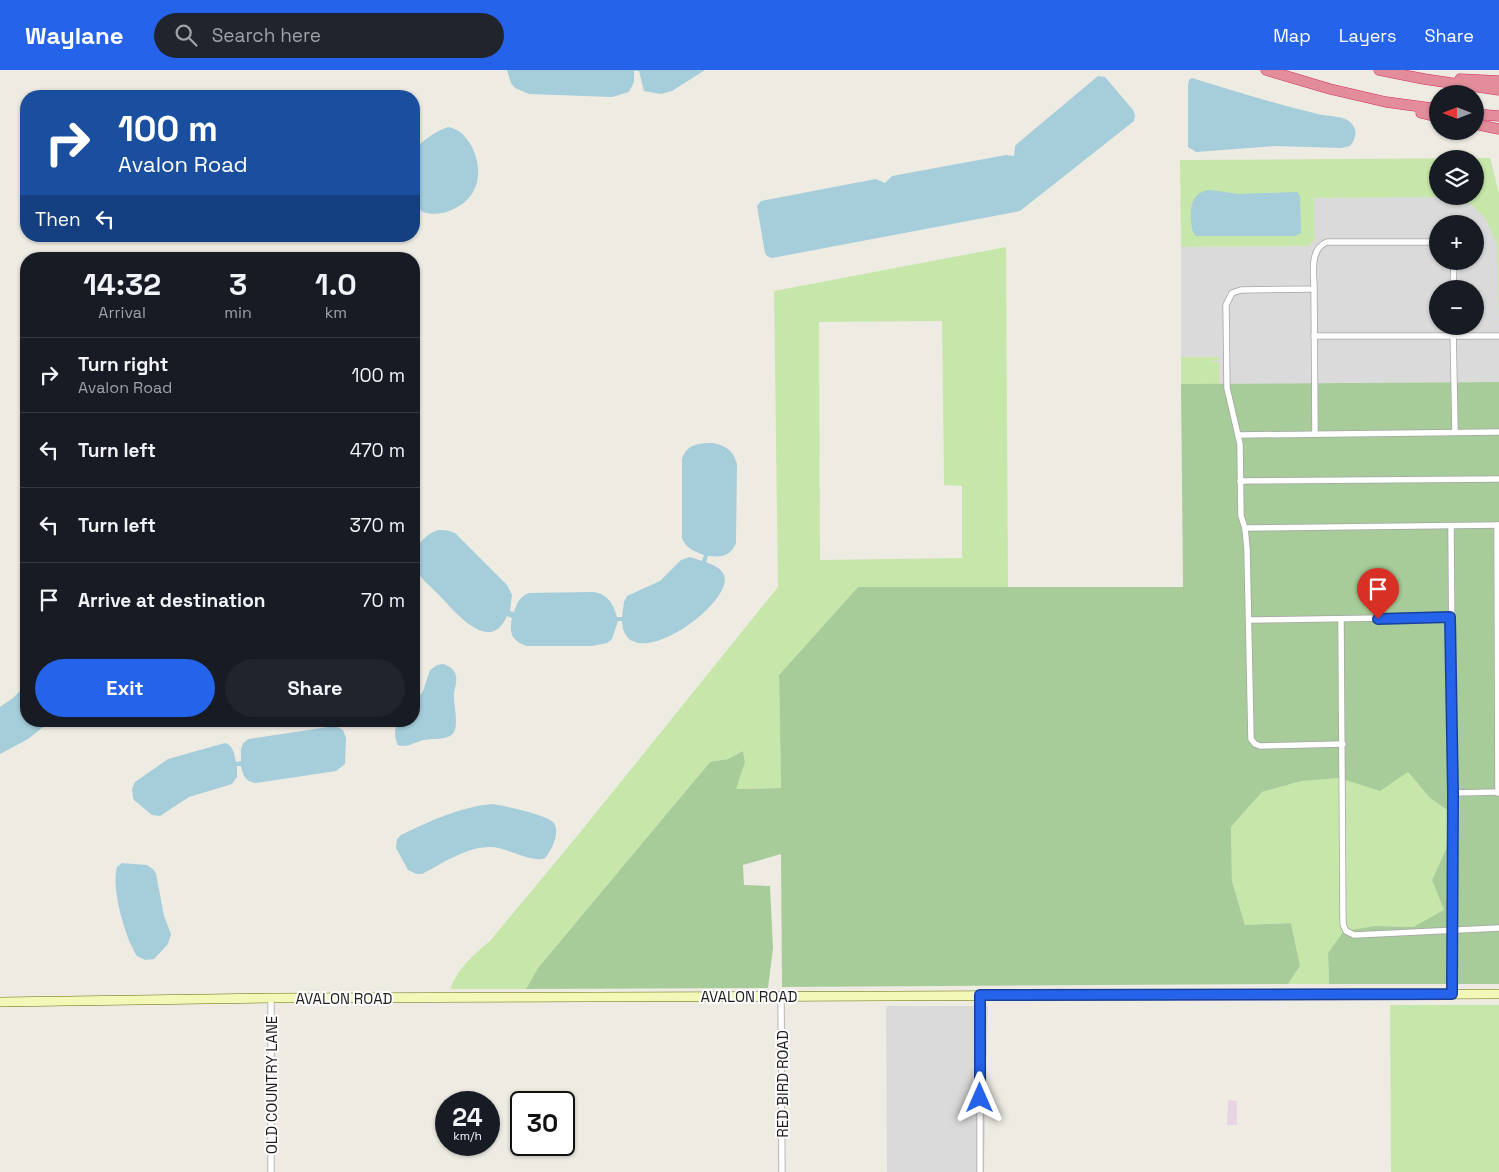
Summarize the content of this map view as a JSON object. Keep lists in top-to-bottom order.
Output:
{
  "streets": {
    "main road": ["AVALON ROAD"],
    "street": ["RED BIRD ROAD", "OLD COUNTRY LANE"]
  },
  "crossings": [
    ["AVALON ROAD", "RED BIRD ROAD"],
    ["AVALON ROAD", "OLD COUNTRY LANE"]
  ],
  "north": "left",
  "page": {
    "header": "Waylane",
    "search": "Search here",
    "nav": ["Map", "Layers", "Share"],
    "map_buttons": ["+", "−"],
    "turn": ["100 m", "Avalon Road"],
    "then": "Then",
    "eta": [
      "14:32",
      "Arrival",
      "3",
      "min",
      "1.0",
      "km"
    ],
    "list": [
      {
        "name": "Turn right",
        "note": "Avalon Road",
        "value": "100 m"
      },
      {
        "name": "Turn left",
        "value": "470 m"
      },
      {
        "name": "Turn left",
        "value": "370 m"
      },
      {
        "name": "Arrive at destination",
        "value": "70 m"
      }
    ],
    "buttons": ["Exit", "Share"],
    "speed": "24 km/h",
    "limit": "30"
  }
}
